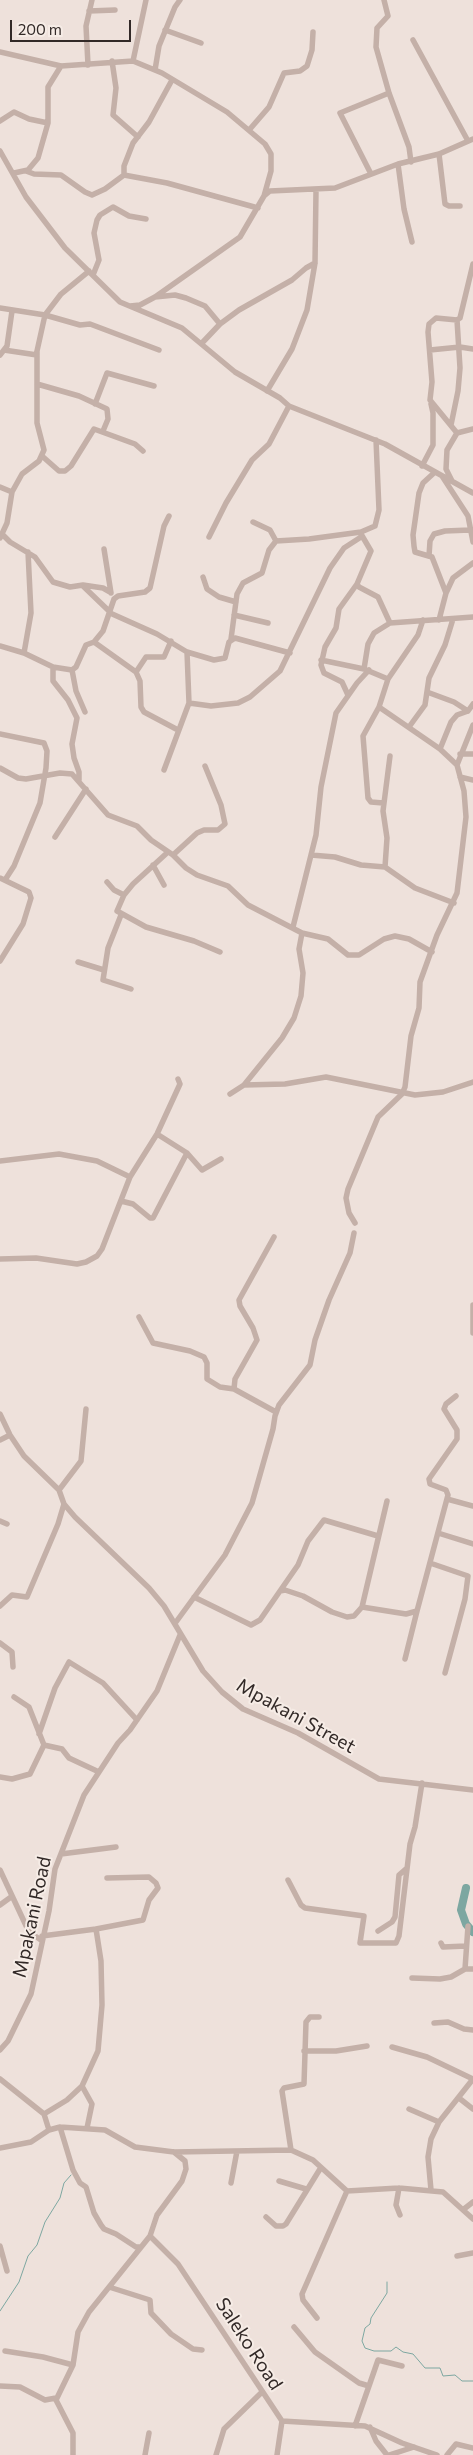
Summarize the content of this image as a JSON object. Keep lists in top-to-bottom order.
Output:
{
  "streets": {
    "street": ["Mpakani Street", "Mpakani Road", "Saleko Road"]
  },
  "crossings": [
    ["Mpakani Street", "Mpakani Road"]
  ],
  "scale_bar": "200 m"
}
